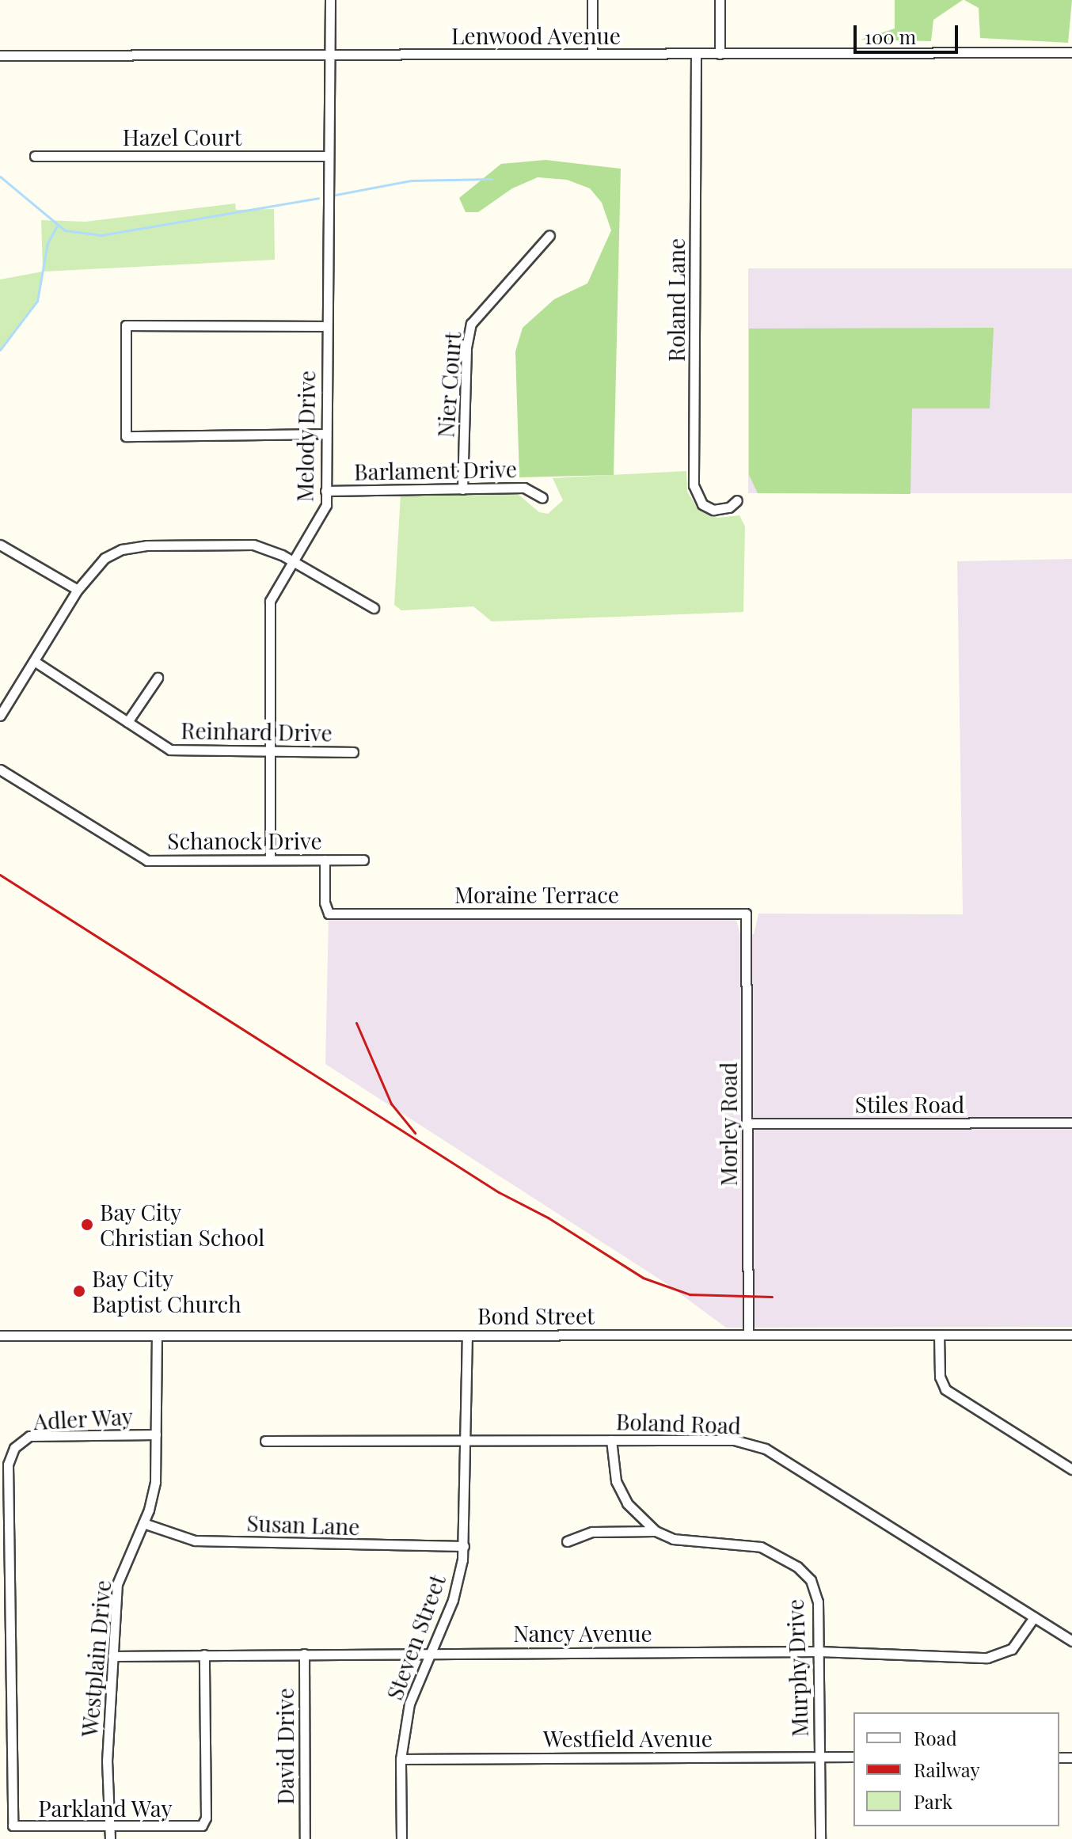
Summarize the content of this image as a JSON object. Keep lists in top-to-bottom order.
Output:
{
  "streets": {
    "street": [
      "Lenwood Avenue",
      "Hazel Court",
      "Roland Lane",
      "Nier Court",
      "Melody Drive",
      "Barlament Drive",
      "Reinhard Drive",
      "Schanock Drive",
      "Moraine Terrace",
      "Stiles Road",
      "Morley Road",
      "Bond Street",
      "Adler Way",
      "Boland Road",
      "Susan Lane",
      "Nancy Avenue",
      "Steven Street",
      "Westplain Drive",
      "Murphy Drive",
      "Westfield Avenue",
      "David Drive",
      "Parkland Way"
    ]
  },
  "crossings": [
    ["Lenwood Avenue", "Roland Lane"],
    ["Lenwood Avenue", "Melody Drive"],
    ["Hazel Court", "Melody Drive"],
    ["Nier Court", "Barlament Drive"],
    ["Melody Drive", "Barlament Drive"],
    ["Melody Drive", "Reinhard Drive"],
    ["Melody Drive", "Schanock Drive"],
    ["Schanock Drive", "Moraine Terrace"],
    ["Moraine Terrace", "Morley Road"],
    ["Stiles Road", "Morley Road"],
    ["Morley Road", "Bond Street"],
    ["Bond Street", "Steven Street"],
    ["Bond Street", "Westplain Drive"],
    ["Adler Way", "Westplain Drive"],
    ["Adler Way", "Parkland Way"],
    ["Boland Road", "Nancy Avenue"],
    ["Boland Road", "Steven Street"],
    ["Boland Road", "Murphy Drive"],
    ["Susan Lane", "Steven Street"],
    ["Susan Lane", "Westplain Drive"],
    ["Nancy Avenue", "Steven Street"],
    ["Nancy Avenue", "Westplain Drive"],
    ["Nancy Avenue", "Murphy Drive"],
    ["Nancy Avenue", "David Drive"],
    ["Nancy Avenue", "Parkland Way"],
    ["Steven Street", "Westfield Avenue"],
    ["Westplain Drive", "Parkland Way"],
    ["Murphy Drive", "Westfield Avenue"]
  ],
  "places": ["Bay City Christian School", "Bay City Baptist Church"],
  "legend": ["Road", "Railway", "Park"],
  "scale_bar": "100 m"
}
